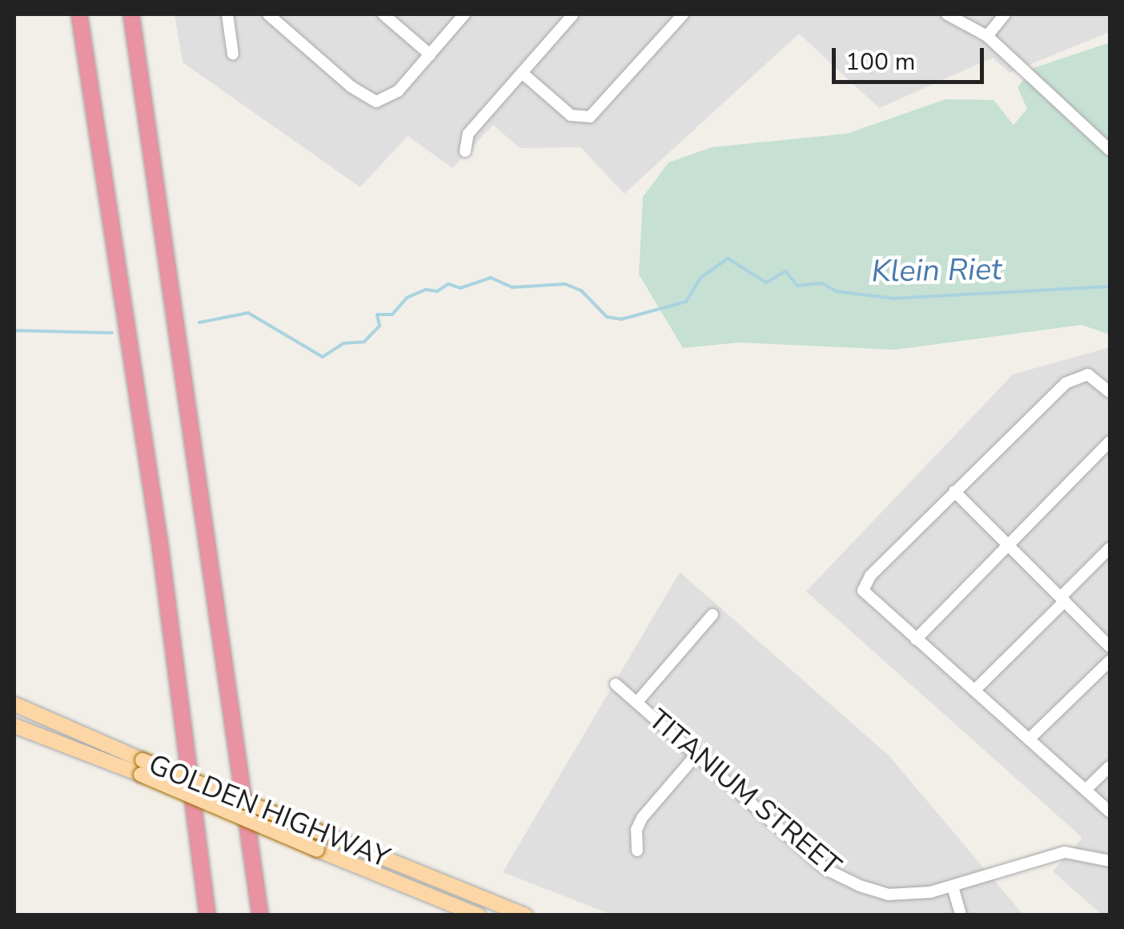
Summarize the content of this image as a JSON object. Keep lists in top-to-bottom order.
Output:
{
  "streets": {
    "main road": ["GOLDEN HIGHWAY"],
    "street": ["TITANIUM STREET"]
  },
  "water": ["Klein Riet"],
  "scale_bar": "100 m"
}
